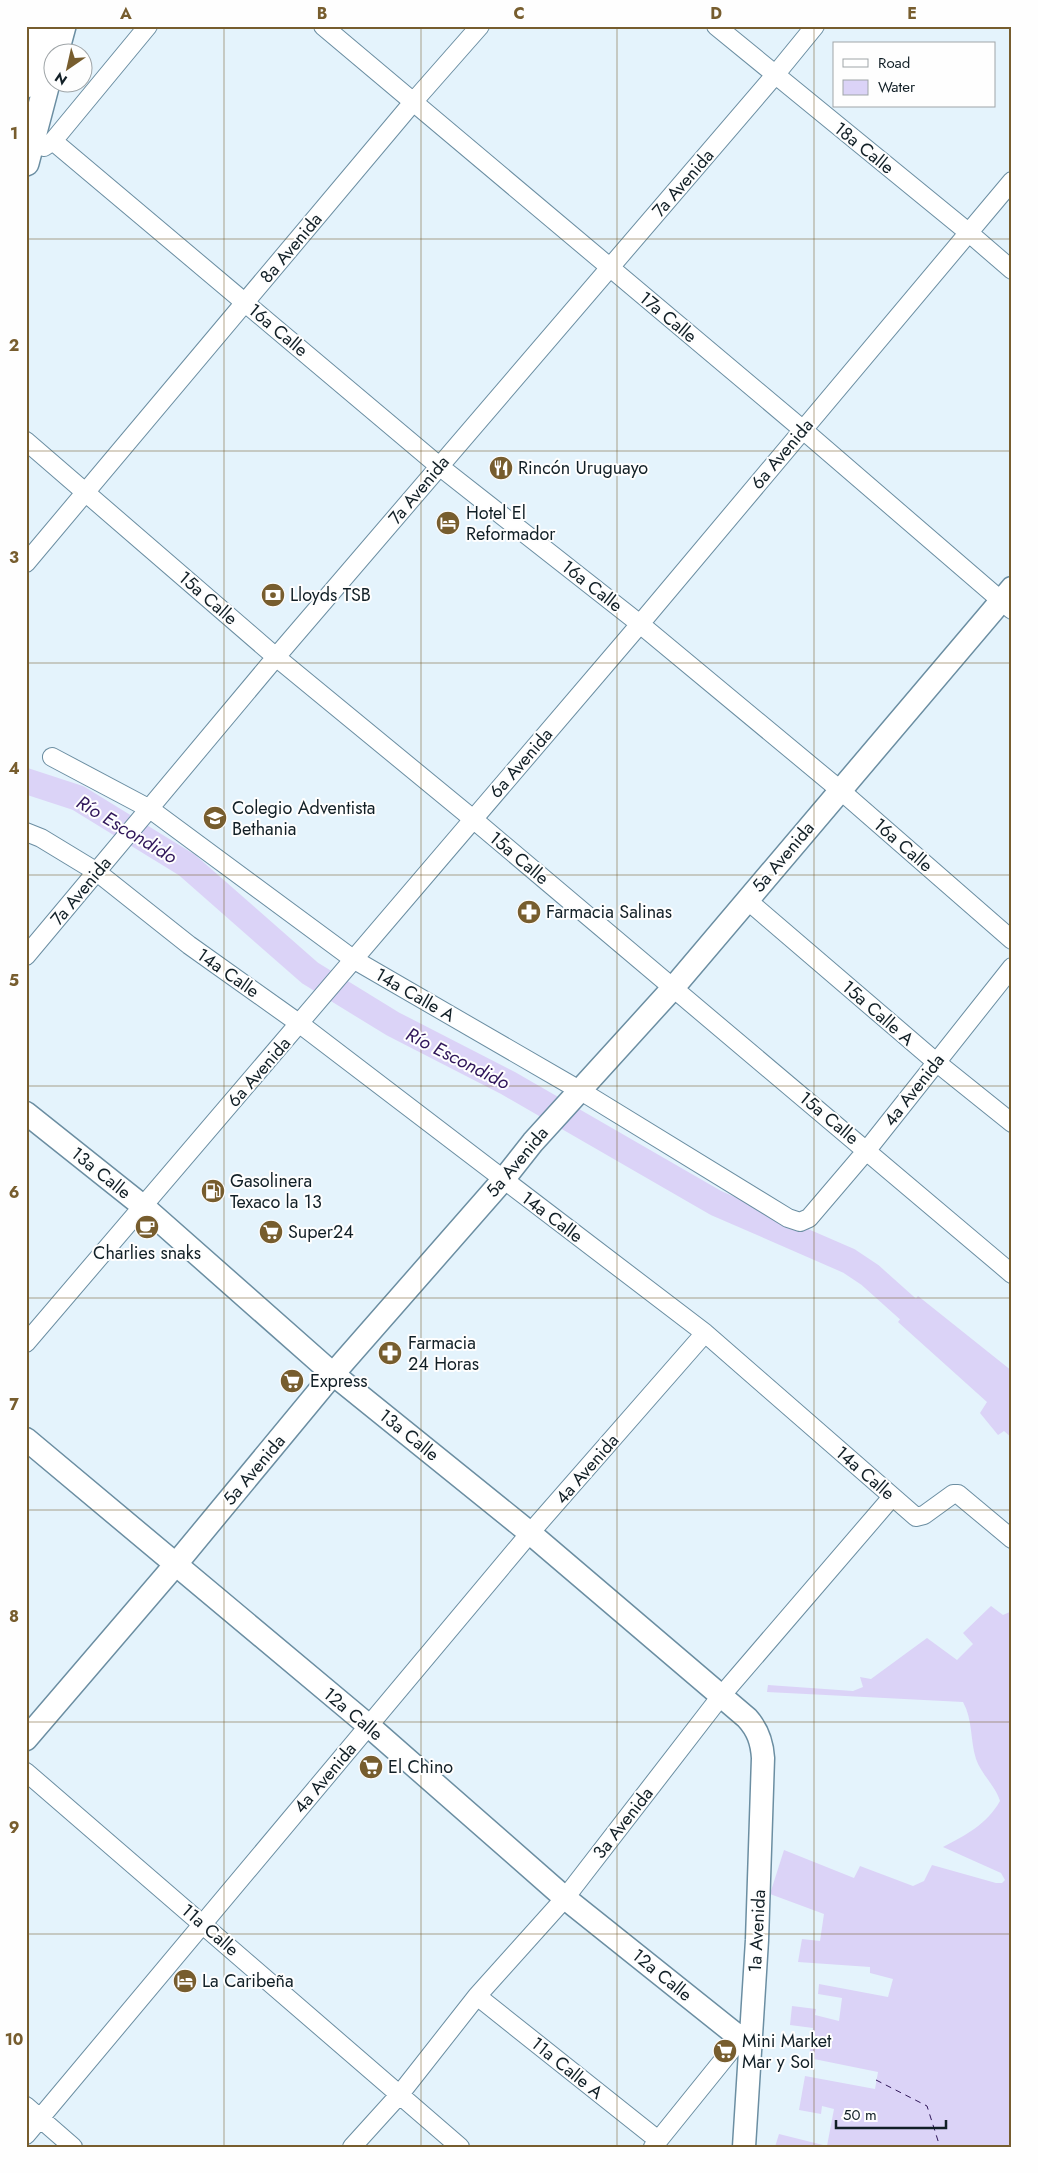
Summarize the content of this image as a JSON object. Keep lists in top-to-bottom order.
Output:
{
  "streets": {
    "street": [
      "18a Calle",
      "7a Avenida",
      "8a Avenida",
      "17a Calle",
      "16a Calle",
      "6a Avenida",
      "15a Calle",
      "5a Avenida",
      "14a Calle",
      "14a Calle A",
      "15a Calle A",
      "4a Avenida",
      "13a Calle",
      "12a Calle",
      "3a Avenida",
      "11a Calle",
      "1a Avenida",
      "11a Calle A"
    ]
  },
  "crossings": [
    ["18a Calle", "7a Avenida"],
    ["18a Calle", "6a Avenida"],
    ["7a Avenida", "17a Calle"],
    ["7a Avenida", "16a Calle"],
    ["7a Avenida", "15a Calle"],
    ["7a Avenida", "14a Calle"],
    ["7a Avenida", "14a Calle A"],
    ["8a Avenida", "17a Calle"],
    ["8a Avenida", "16a Calle"],
    ["8a Avenida", "15a Calle"],
    ["17a Calle", "6a Avenida"],
    ["17a Calle", "5a Avenida"],
    ["16a Calle", "6a Avenida"],
    ["16a Calle", "5a Avenida"],
    ["6a Avenida", "15a Calle"],
    ["6a Avenida", "14a Calle"],
    ["6a Avenida", "14a Calle A"],
    ["6a Avenida", "13a Calle"],
    ["15a Calle", "5a Avenida"],
    ["15a Calle", "4a Avenida"],
    ["5a Avenida", "14a Calle"],
    ["5a Avenida", "14a Calle A"],
    ["5a Avenida", "15a Calle A"],
    ["5a Avenida", "13a Calle"],
    ["5a Avenida", "12a Calle"],
    ["14a Calle", "4a Avenida"],
    ["14a Calle", "3a Avenida"],
    ["14a Calle A", "4a Avenida"],
    ["15a Calle A", "4a Avenida"],
    ["4a Avenida", "13a Calle"],
    ["4a Avenida", "12a Calle"],
    ["4a Avenida", "11a Calle"],
    ["13a Calle", "3a Avenida"],
    ["13a Calle", "1a Avenida"],
    ["12a Calle", "3a Avenida"],
    ["12a Calle", "1a Avenida"],
    ["3a Avenida", "11a Calle"],
    ["3a Avenida", "11a Calle A"]
  ],
  "water": ["Río Escondido"],
  "places": {
    "restaurant": ["Rincón Uruguayo"],
    "hotel": ["Hotel El Reformador", "La Caribeña"],
    "bank": ["Lloyds TSB"],
    "school or university": ["Colegio Adventista Bethania"],
    "pharmacy": ["Farmacia Salinas", "Farmacia 24 Horas"],
    "fuel station": ["Gasolinera Texaco la 13"],
    "cafe": ["Charlies snaks"],
    "supermarket": [
      "Super24",
      "Express",
      "El Chino",
      "Mini Market Mar y Sol"
    ]
  },
  "legend": ["Road", "Water"],
  "scale_bar": "50 m",
  "north": "bottom left",
  "grid": {
    "columns": [
      "A",
      "B",
      "C",
      "D",
      "E"
    ],
    "rows": [
      "1",
      "2",
      "3",
      "4",
      "5",
      "6",
      "7",
      "8",
      "9",
      "10"
    ]
  }
}
